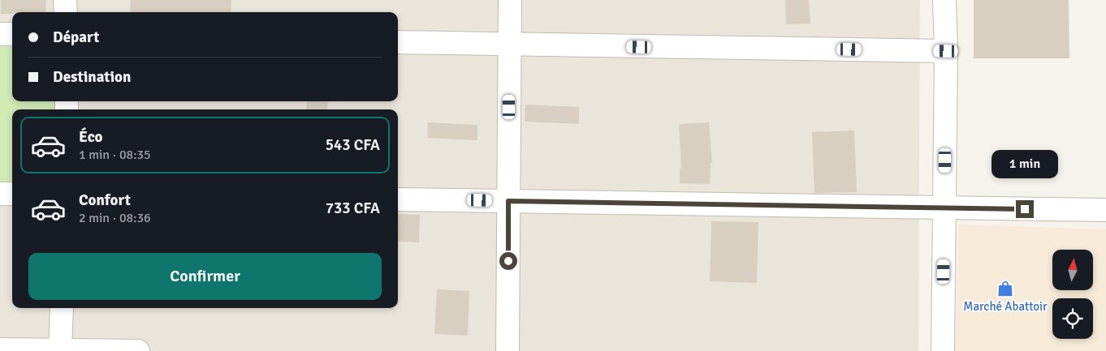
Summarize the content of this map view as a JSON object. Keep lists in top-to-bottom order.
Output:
{
  "places": {
    "shop": ["Marché Abattoir"]
  },
  "north": "top",
  "page": {
    "banner": ["Départ", "Destination"],
    "list": [
      {
        "name": "Éco",
        "note": "1 min · 08:35",
        "value": "543 CFA"
      },
      {
        "name": "Confort",
        "note": "2 min · 08:36",
        "value": "733 CFA"
      }
    ],
    "bubble": "1 min",
    "buttons": "Confirmer"
  }
}
